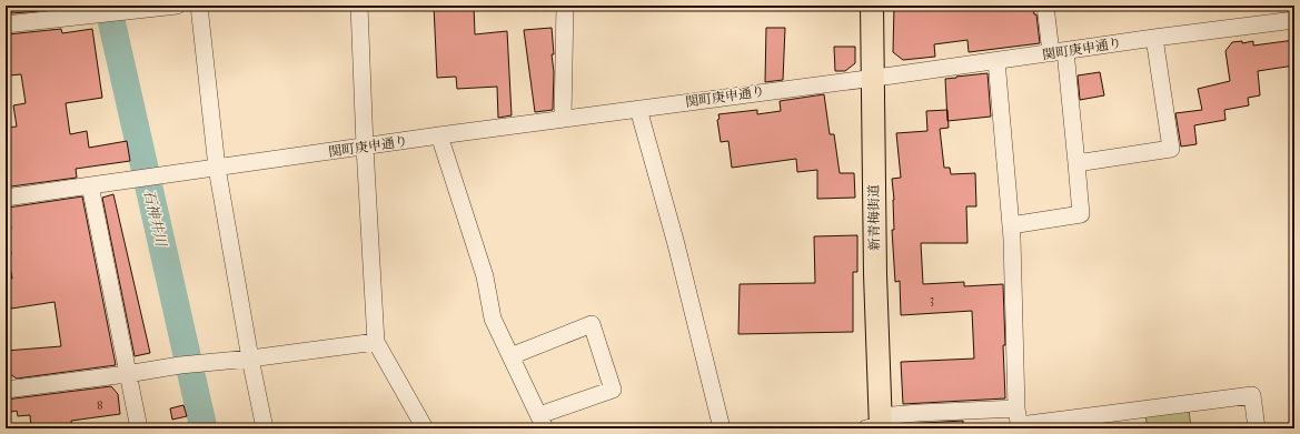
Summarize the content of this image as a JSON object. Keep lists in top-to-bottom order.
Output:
{
  "streets": {
    "main road": ["新青梅街道"],
    "street": ["関町庚申通り"]
  },
  "crossings": [
    ["関町庚申通り", "新青梅街道"]
  ],
  "water": ["石神井川"],
  "house_numbers": ["3", "8"]
}
